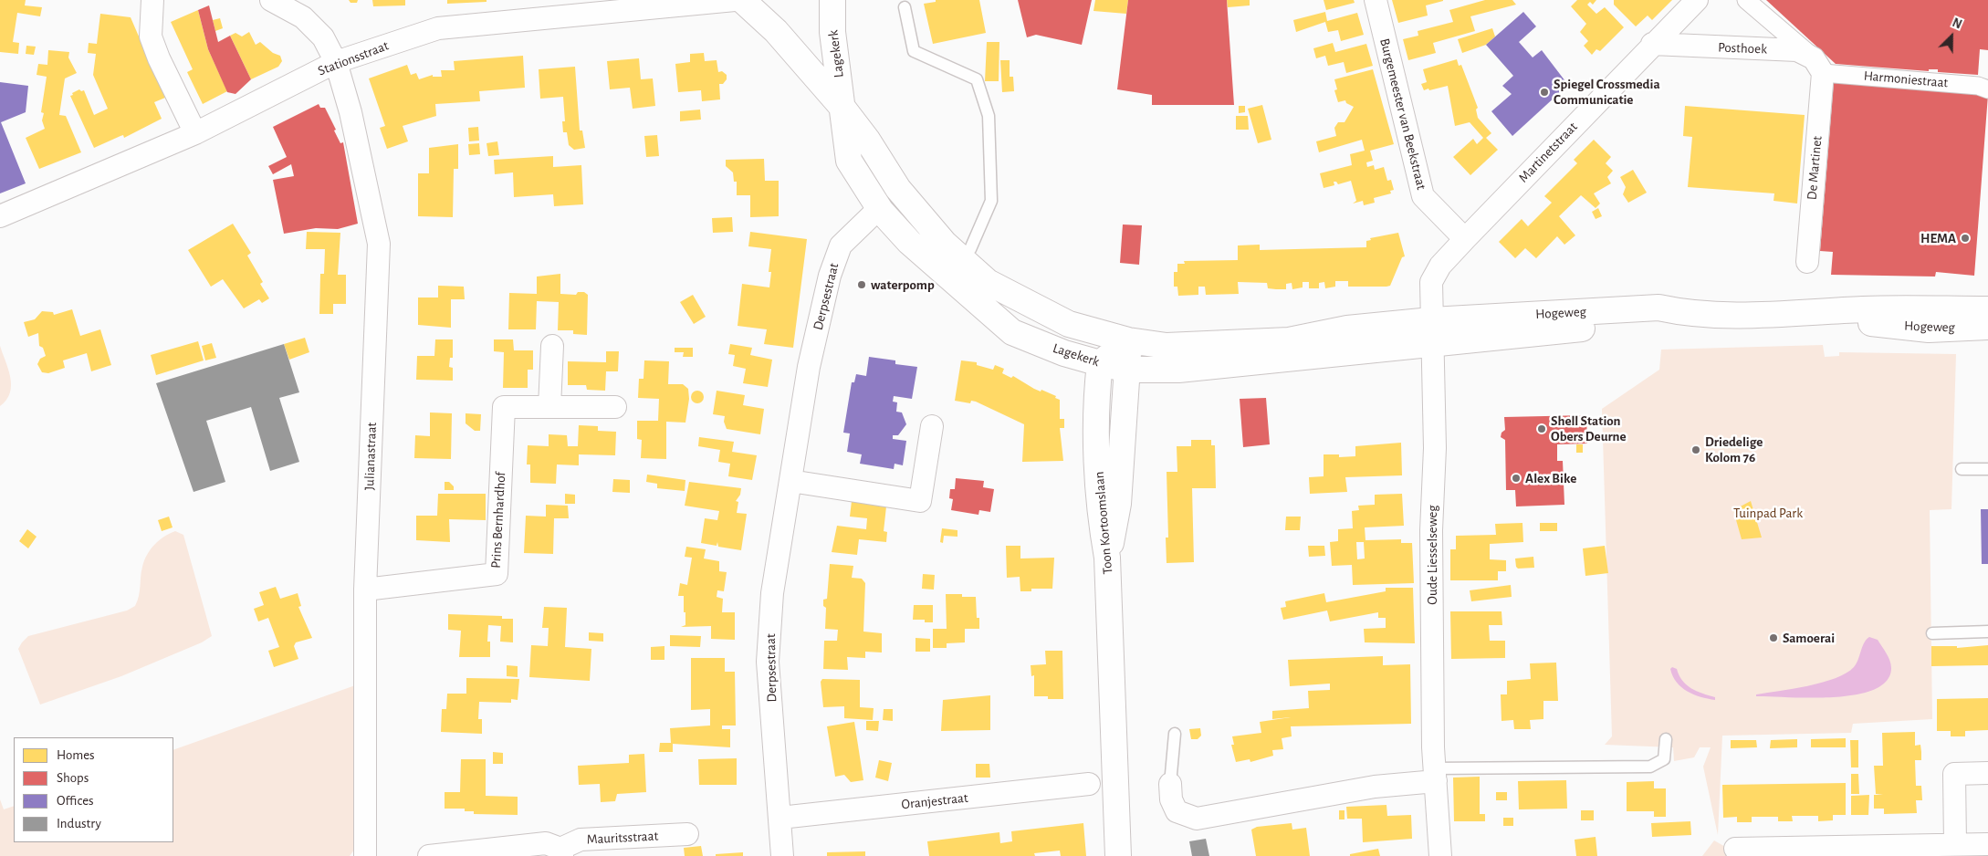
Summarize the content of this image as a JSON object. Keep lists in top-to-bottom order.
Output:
{
  "streets": {
    "street": [
      "Posthoek",
      "Lagekerk",
      "Stationsstraat",
      "Harmoniestraat",
      "Burgemeester van Beekstraat",
      "Martinetstraat",
      "De Martinet",
      "Derpsestraat",
      "Hogeweg",
      "Julianastraat",
      "Prins Bernhardhof",
      "Toon Kortoomslaan",
      "Oude Liesselseweg",
      "Oranjestraat",
      "Mauritsstraat"
    ]
  },
  "crossings": [
    ["Posthoek", "Harmoniestraat"],
    ["Posthoek", "Martinetstraat"],
    ["Posthoek", "De Martinet"],
    ["Lagekerk", "Martinetstraat"],
    ["Lagekerk", "Derpsestraat"],
    ["Lagekerk", "Hogeweg"],
    ["Lagekerk", "Toon Kortoomslaan"],
    ["Lagekerk", "Oude Liesselseweg"],
    ["Stationsstraat", "Julianastraat"],
    ["Harmoniestraat", "De Martinet"],
    ["Burgemeester van Beekstraat", "Martinetstraat"],
    ["Martinetstraat", "Hogeweg"],
    ["Martinetstraat", "Oude Liesselseweg"],
    ["Derpsestraat", "Oranjestraat"],
    ["Hogeweg", "Oude Liesselseweg"],
    ["Julianastraat", "Prins Bernhardhof"]
  ],
  "parks": ["Tuinpad Park"],
  "places": [
    "Spiegel Crossmedia Communicatie",
    "HEMA",
    "waterpomp",
    "Shell Station Obers Deurne",
    "Driedelige Kolom 76",
    "Alex Bike",
    "Samoerai"
  ],
  "legend": [
    "Homes",
    "Shops",
    "Offices",
    "Industry"
  ],
  "north": "top right"
}
